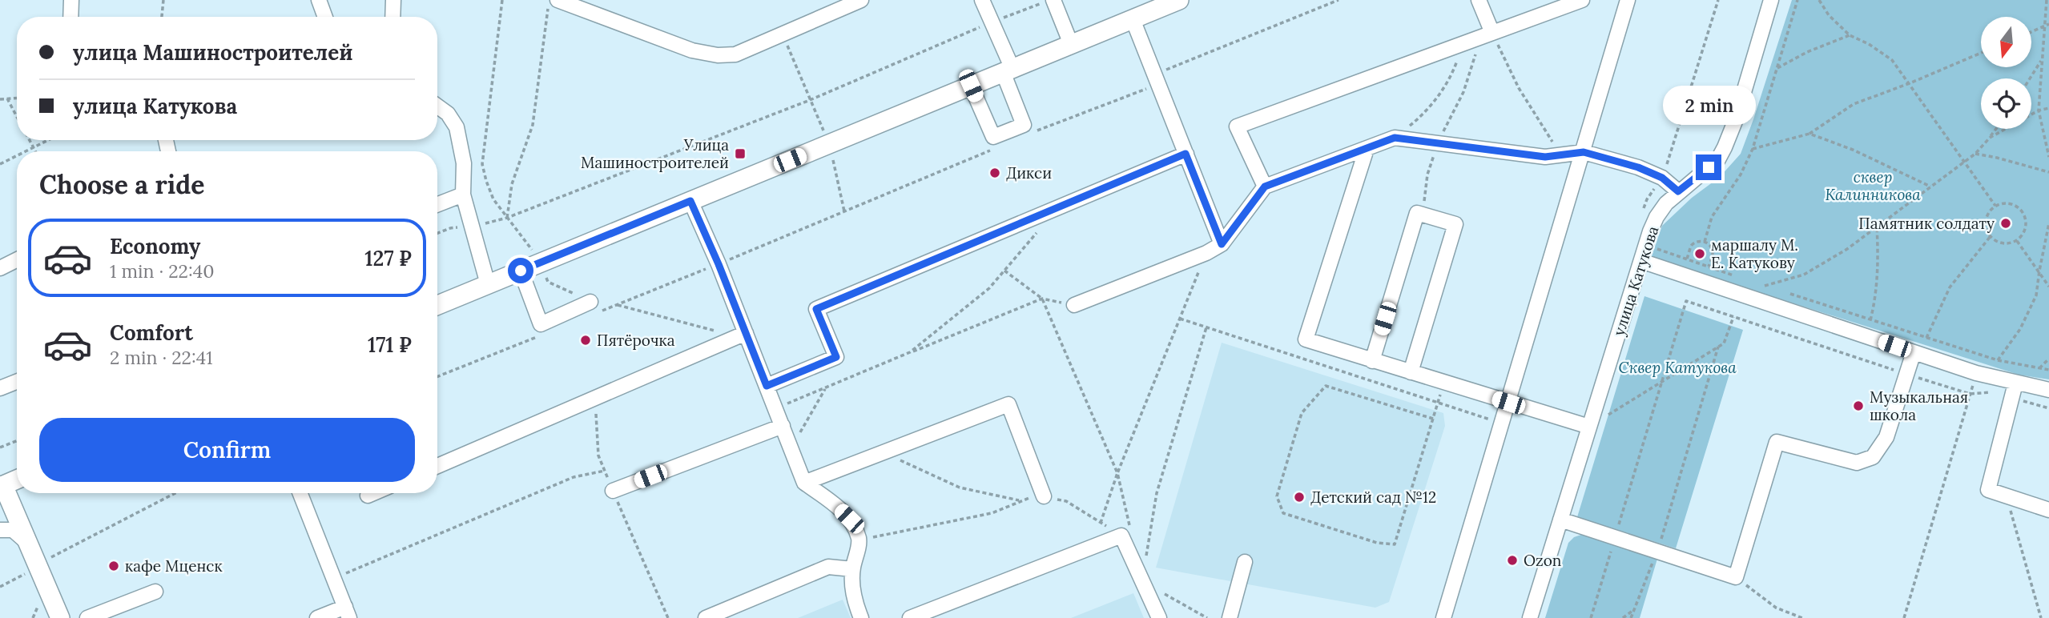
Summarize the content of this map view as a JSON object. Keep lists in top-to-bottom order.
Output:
{
  "streets": {
    "street": ["улица Катукова"]
  },
  "parks": ["сквер Калинникова", "Сквер Катукова"],
  "places": {
    "transit": ["Улица Машиностроителей"],
    "other": [
      "Дикси",
      "Памятник солдату",
      "маршалу М. Е. Катукову",
      "Пятёрочка",
      "Музыкальная школа",
      "Детский сад №12",
      "Ozon",
      "кафе Мценск"
    ]
  },
  "north": "bottom",
  "page": {
    "banner": ["улица Машиностроителей", "улица Катукова"],
    "bubble": "2 min",
    "heading": "Choose a ride",
    "list": [
      {
        "name": "Economy",
        "note": "1 min · 22:40",
        "value": "127 ₽"
      },
      {
        "name": "Comfort",
        "note": "2 min · 22:41",
        "value": "171 ₽"
      }
    ],
    "buttons": "Confirm"
  }
}
